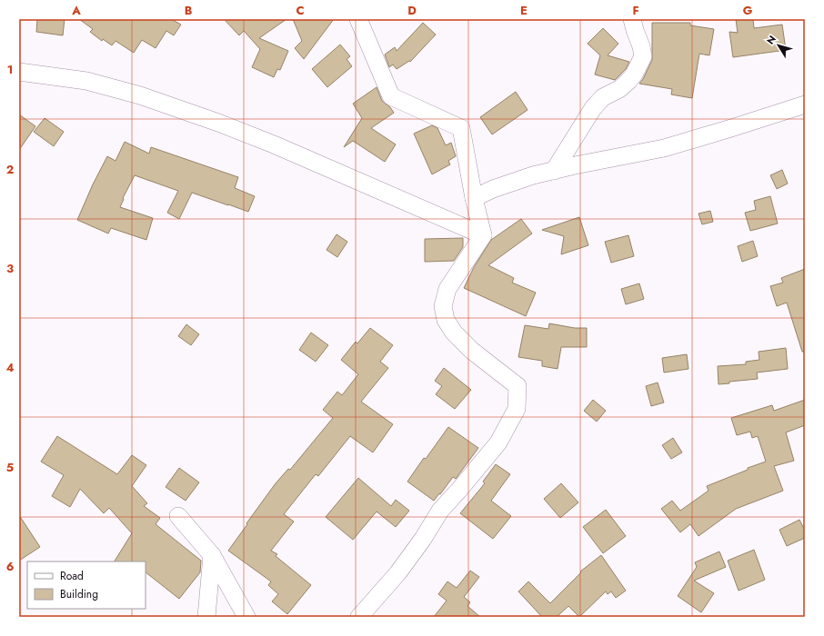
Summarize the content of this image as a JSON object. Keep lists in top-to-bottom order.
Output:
{
  "legend": ["Road", "Building"],
  "north": "top left",
  "grid": {
    "columns": [
      "A",
      "B",
      "C",
      "D",
      "E",
      "F",
      "G"
    ],
    "rows": [
      "1",
      "2",
      "3",
      "4",
      "5",
      "6"
    ]
  }
}
